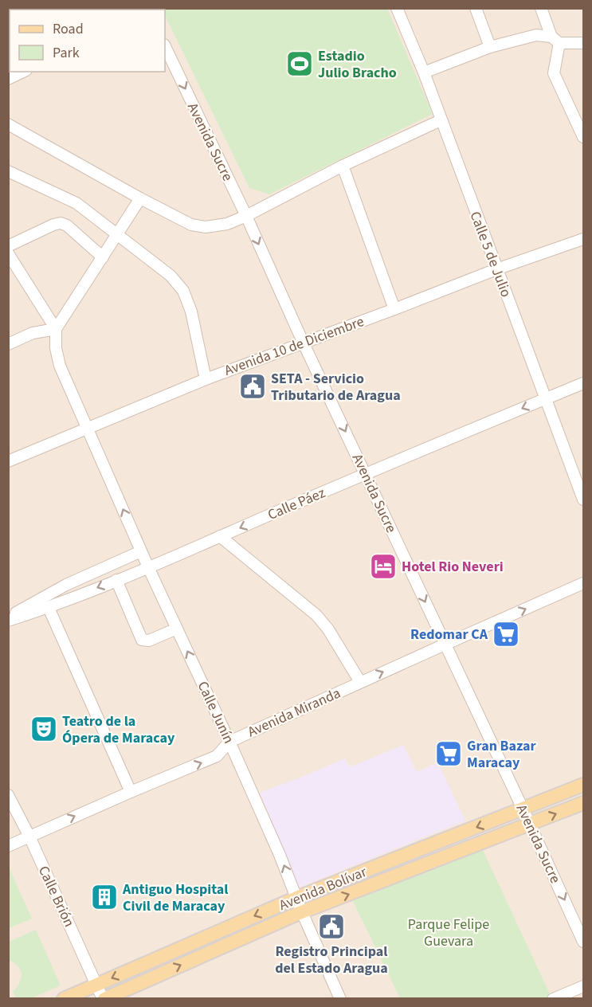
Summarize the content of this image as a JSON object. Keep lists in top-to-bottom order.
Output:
{
  "streets": {
    "main road": ["Avenida Bolívar"],
    "street": [
      "Avenida Sucre",
      "Calle 5 de Julio",
      "Avenida 10 de Diciembre",
      "Calle Páez",
      "Calle Junín",
      "Avenida Miranda",
      "Calle Brión"
    ]
  },
  "crossings": [
    ["Avenida Sucre", "Avenida 10 de Diciembre"],
    ["Avenida Sucre", "Calle Páez"],
    ["Avenida Sucre", "Avenida Miranda"],
    ["Avenida Sucre", "Avenida Bolívar"],
    ["Calle 5 de Julio", "Avenida 10 de Diciembre"],
    ["Calle 5 de Julio", "Calle Páez"],
    ["Avenida 10 de Diciembre", "Calle Junín"],
    ["Calle Páez", "Calle Junín"],
    ["Calle Junín", "Avenida Miranda"],
    ["Calle Junín", "Avenida Bolívar"],
    ["Avenida Miranda", "Calle Brión"],
    ["Avenida Bolívar", "Calle Brión"]
  ],
  "one_way": [
    "Avenida Sucre",
    "Calle Páez",
    "Calle Junín",
    "Avenida Miranda"
  ],
  "parks": ["Parque Felipe Guevara"],
  "places": {
    "sports": ["Estadio Julio Bracho"],
    "public building": ["SETA - Servicio Tributario de Aragua", "Registro Principal del Estado Aragua"],
    "hotel": ["Hotel Rio Neveri"],
    "supermarket": ["Redomar CA", "Gran Bazar Maracay"],
    "theatre": ["Teatro de la Ópera de Maracay"],
    "building": ["Antiguo Hospital Civil de Maracay"]
  },
  "legend": ["Road", "Park"]
}
